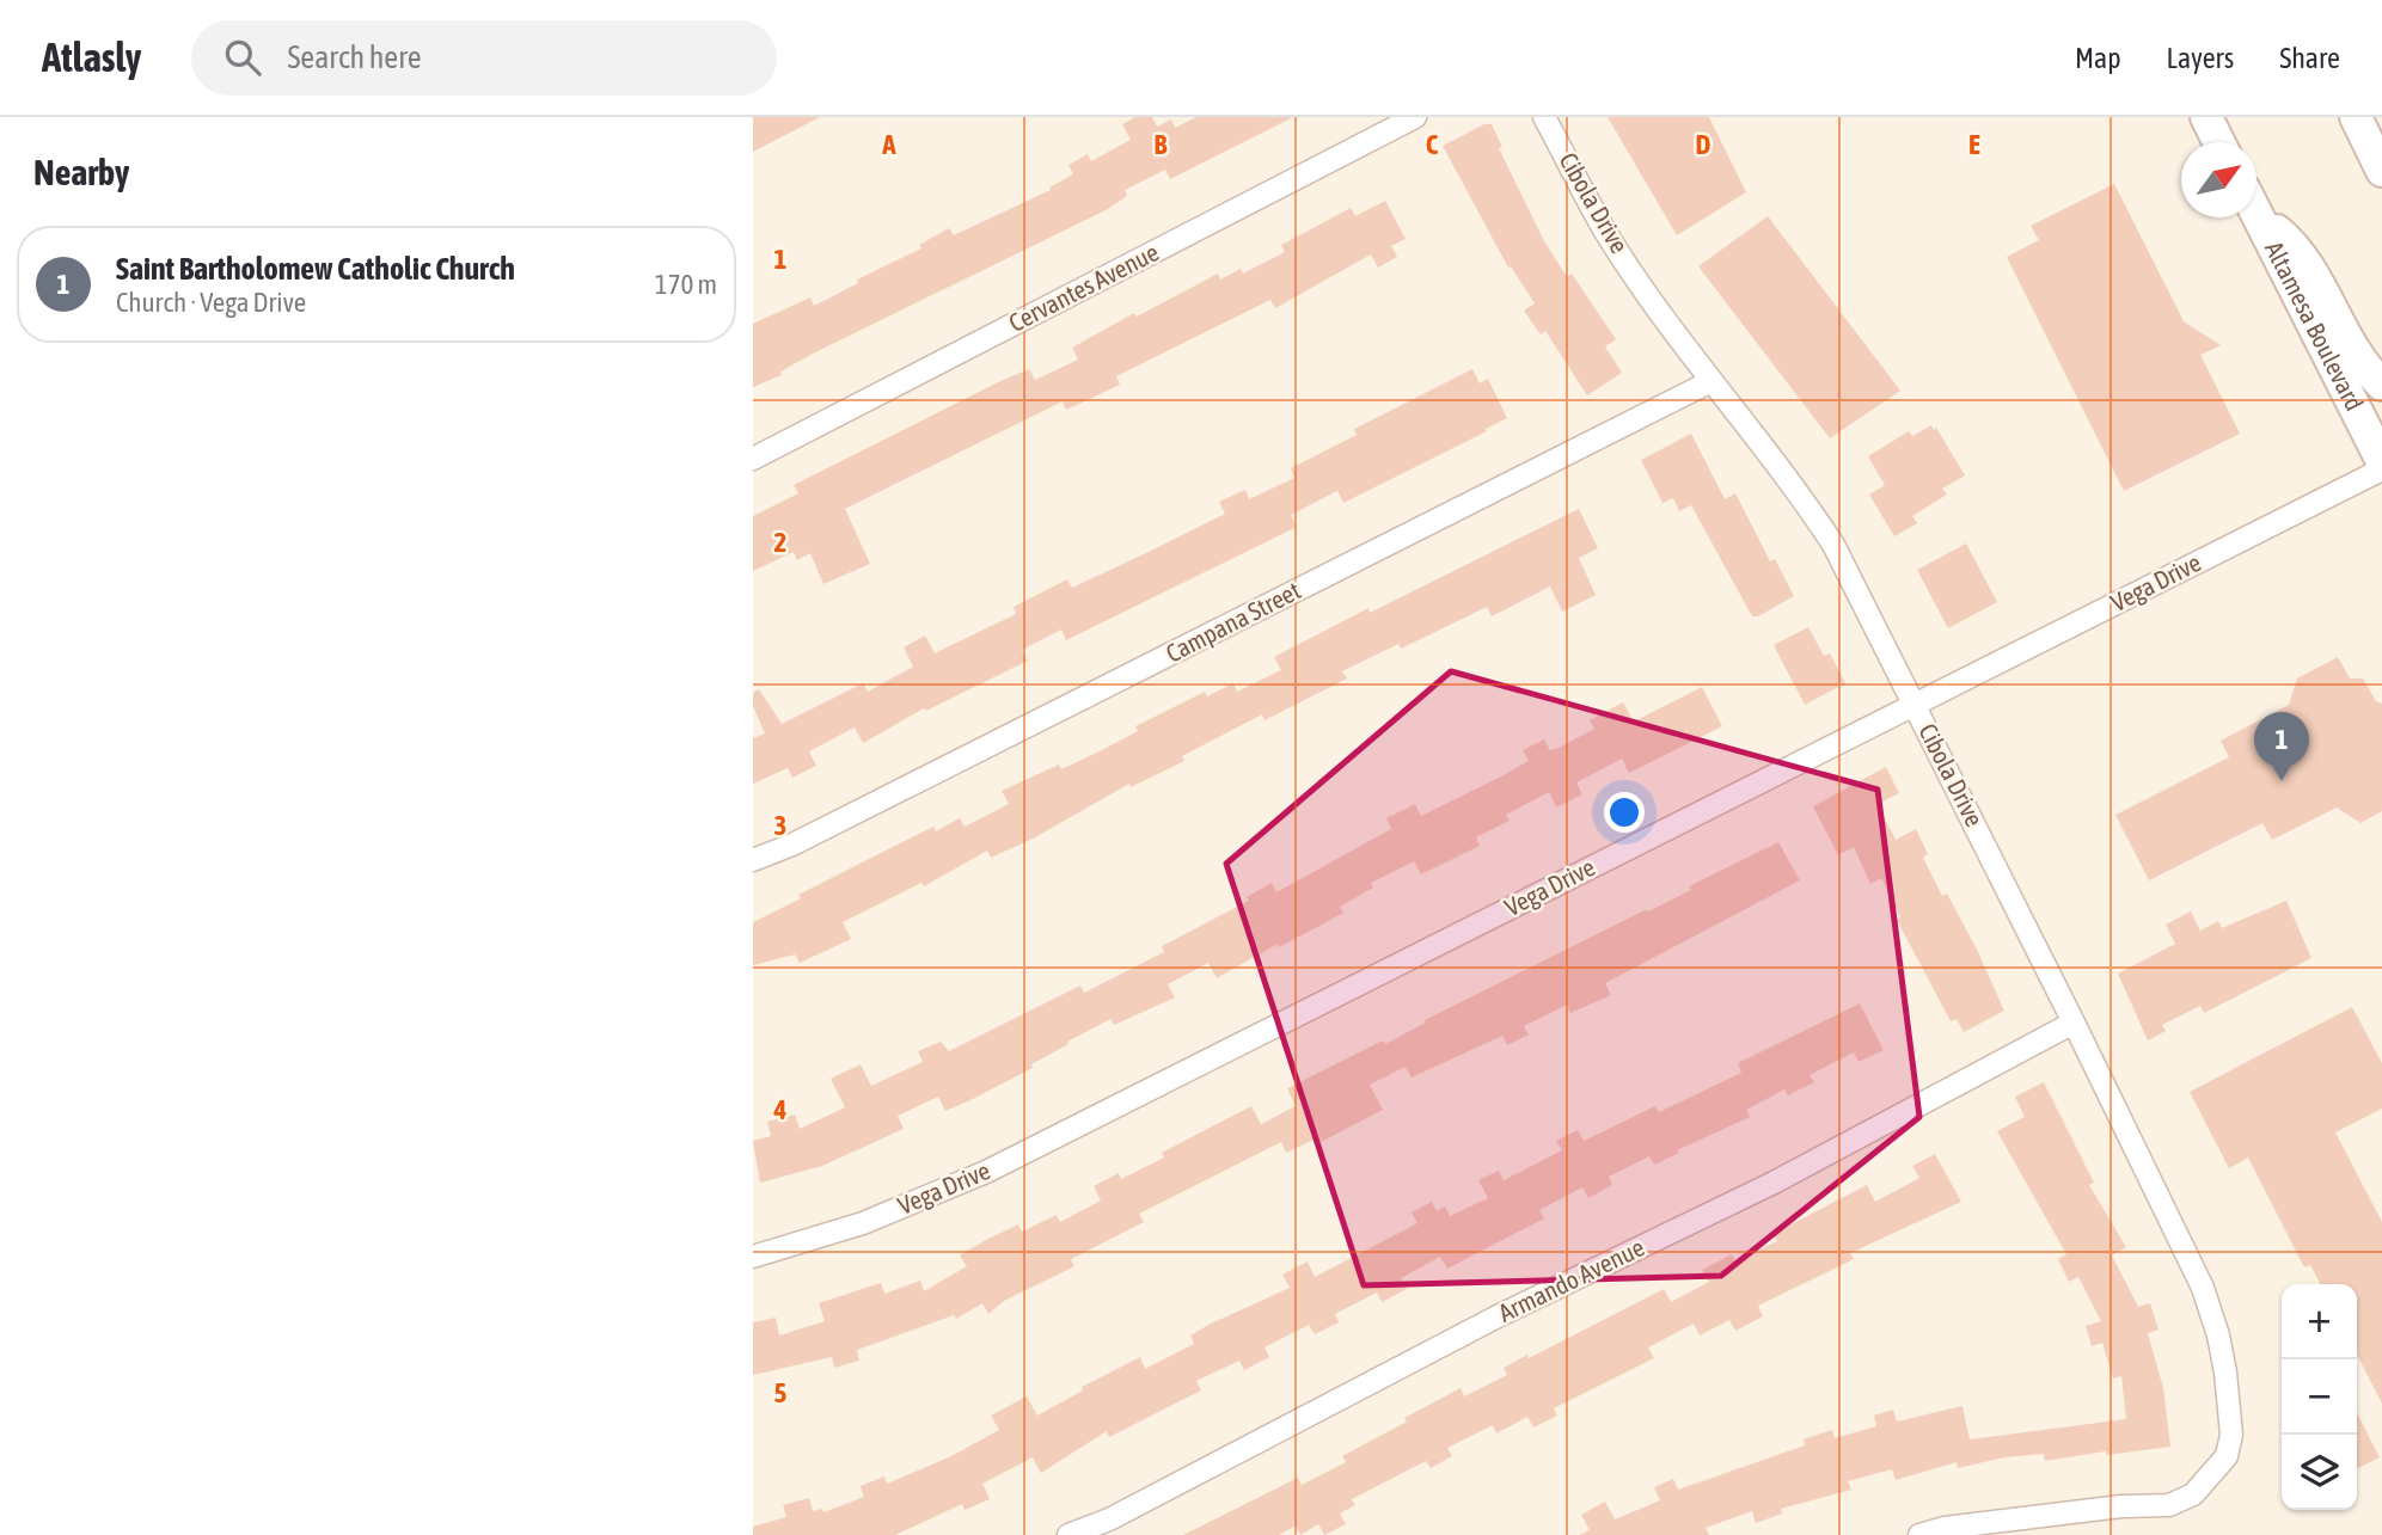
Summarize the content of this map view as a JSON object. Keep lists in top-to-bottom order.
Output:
{
  "streets": {
    "main road": ["Altamesa Boulevard"],
    "street": [
      "Cibola Drive",
      "Cervantes Avenue",
      "Vega Drive",
      "Campana Street",
      "Armando Avenue"
    ]
  },
  "crossings": [
    ["Cibola Drive", "Vega Drive"],
    ["Cibola Drive", "Campana Street"],
    ["Cibola Drive", "Armando Avenue"]
  ],
  "north": "top right",
  "page": {
    "header": "Atlasly",
    "search": "Search here",
    "nav": ["Map", "Layers", "Share"],
    "heading": "Nearby",
    "list": [
      {
        "mark": "1",
        "name": "Saint Bartholomew Catholic Church",
        "note": "Church · Vega Drive",
        "value": "170 m"
      }
    ],
    "pins": "1",
    "map_buttons": ["+", "−"]
  },
  "grid": {
    "columns": [
      "A",
      "B",
      "C",
      "D",
      "E"
    ],
    "rows": [
      "1",
      "2",
      "3",
      "4",
      "5"
    ]
  }
}
